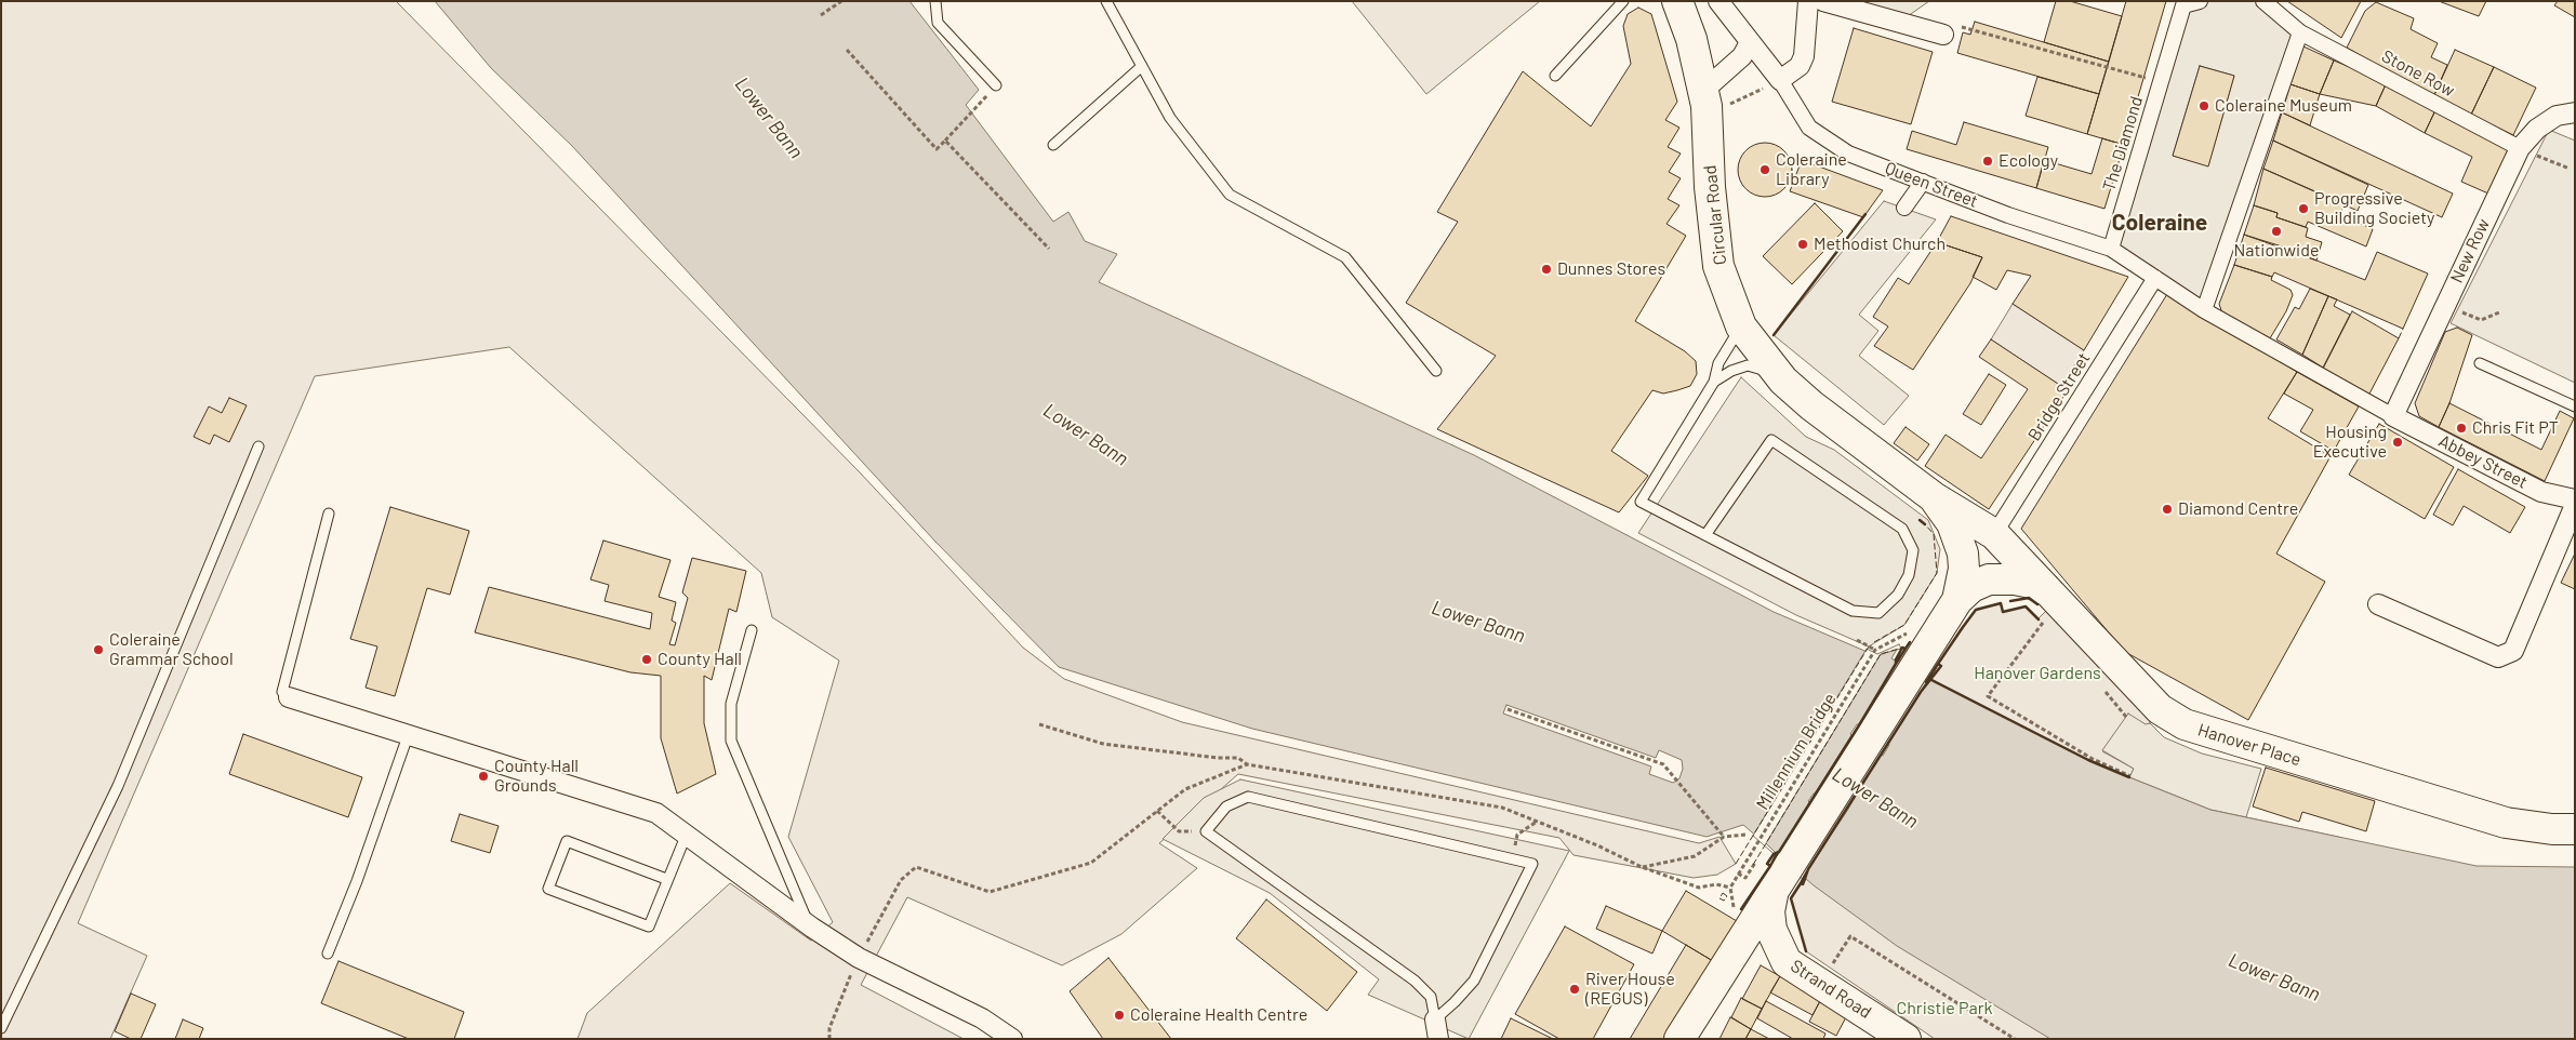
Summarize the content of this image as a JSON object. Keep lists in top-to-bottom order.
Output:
{
  "streets": {
    "main road": ["Circular Road", "Hanover Place", "Strand Road"],
    "street": [
      "Stone Row",
      "The Diamond",
      "Queen Street",
      "New Row",
      "Bridge Street",
      "Abbey Street"
    ],
    "path": ["Millennium Bridge"]
  },
  "crossings": [
    ["Stone Row", "New Row"],
    ["The Diamond", "Queen Street"],
    ["Circular Road", "Bridge Street"],
    ["Circular Road", "Hanover Place"],
    ["New Row", "Abbey Street"],
    ["Bridge Street", "Hanover Place"]
  ],
  "districts": ["Coleraine"],
  "water": ["Lower Bann"],
  "parks": ["Hanover Gardens", "Christie Park"],
  "places": [
    "Coleraine Museum",
    "Ecology",
    "Coleraine Library",
    "Progressive Building Society",
    "Nationwide",
    "Methodist Church",
    "Dunnes Stores",
    "Chris Fit PT",
    "Housing Executive",
    "Diamond Centre",
    "Coleraine Grammar School",
    "County Hall",
    "County Hall Grounds",
    "River House (REGUS)",
    "Coleraine Health Centre"
  ]
}
